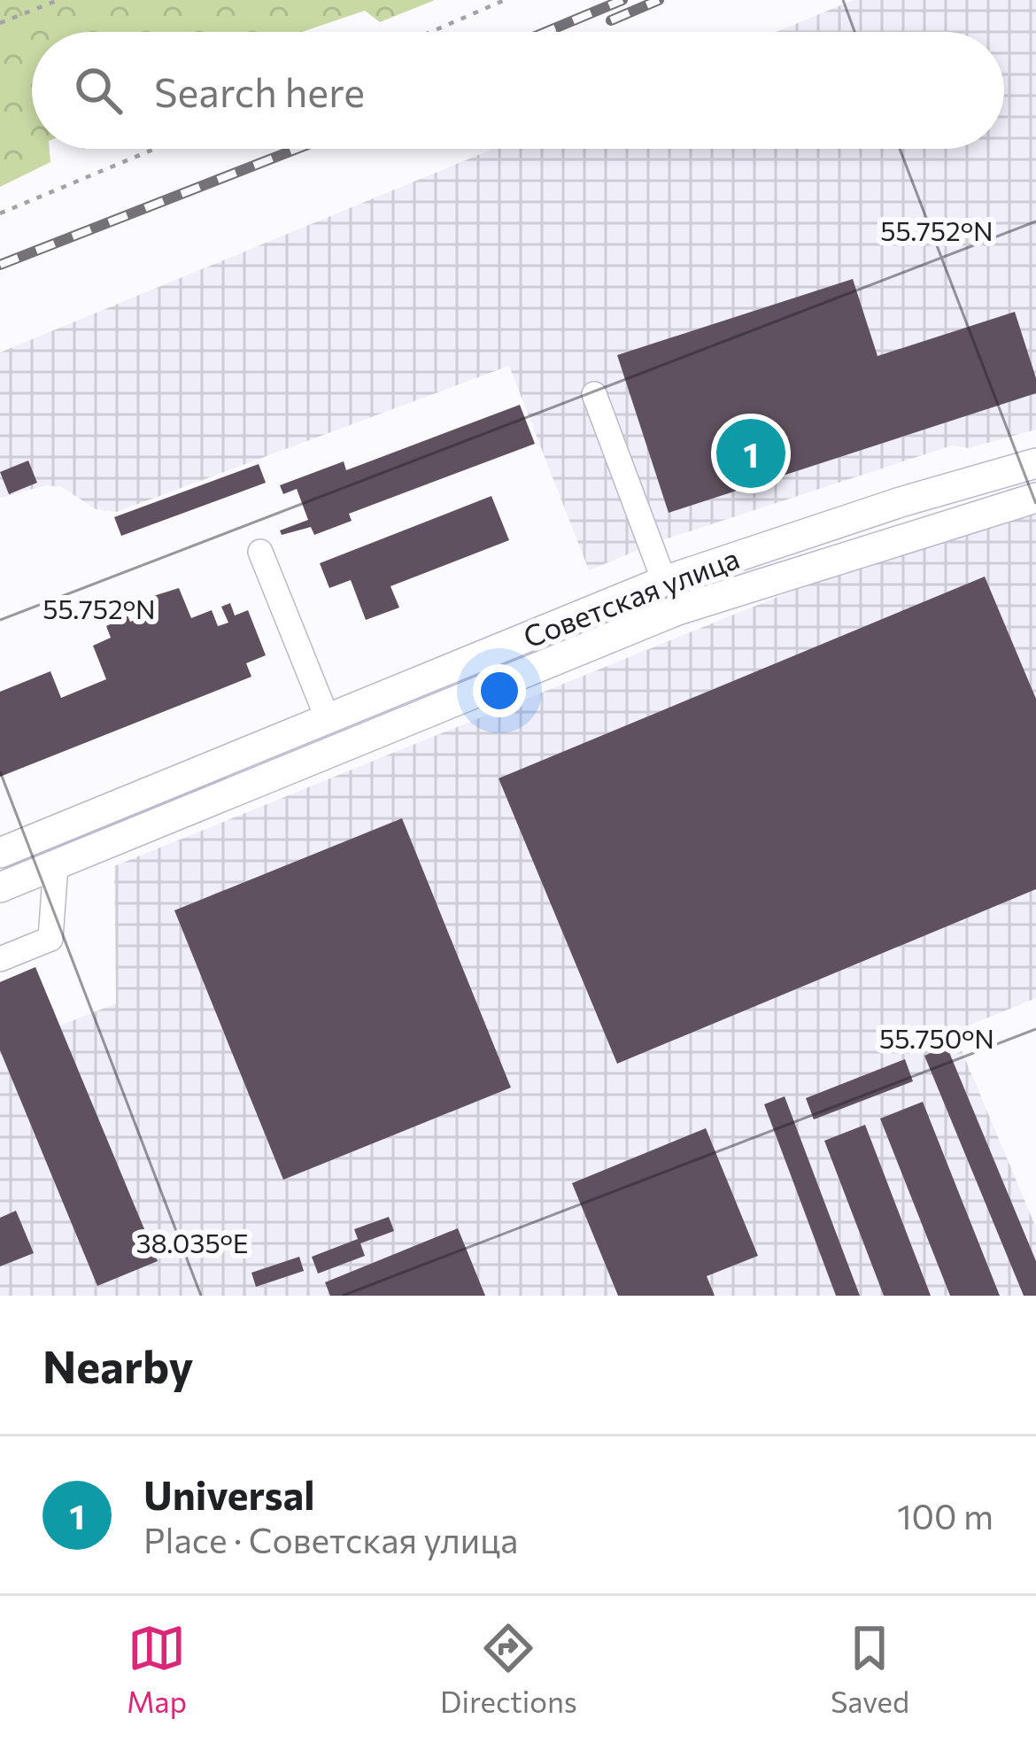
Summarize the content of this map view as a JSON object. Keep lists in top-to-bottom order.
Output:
{
  "streets": {
    "main road": ["Советская улица"]
  },
  "page": {
    "search": "Search here",
    "pins": "1",
    "heading": "Nearby",
    "list": [
      {
        "mark": "1",
        "name": "Universal",
        "note": "Place · Советская улица",
        "value": "100 m"
      }
    ],
    "nav": ["Map", "Directions", "Saved"]
  },
  "coordinates": ["55.752°N", "55.750°N", "38.035°E"]
}
